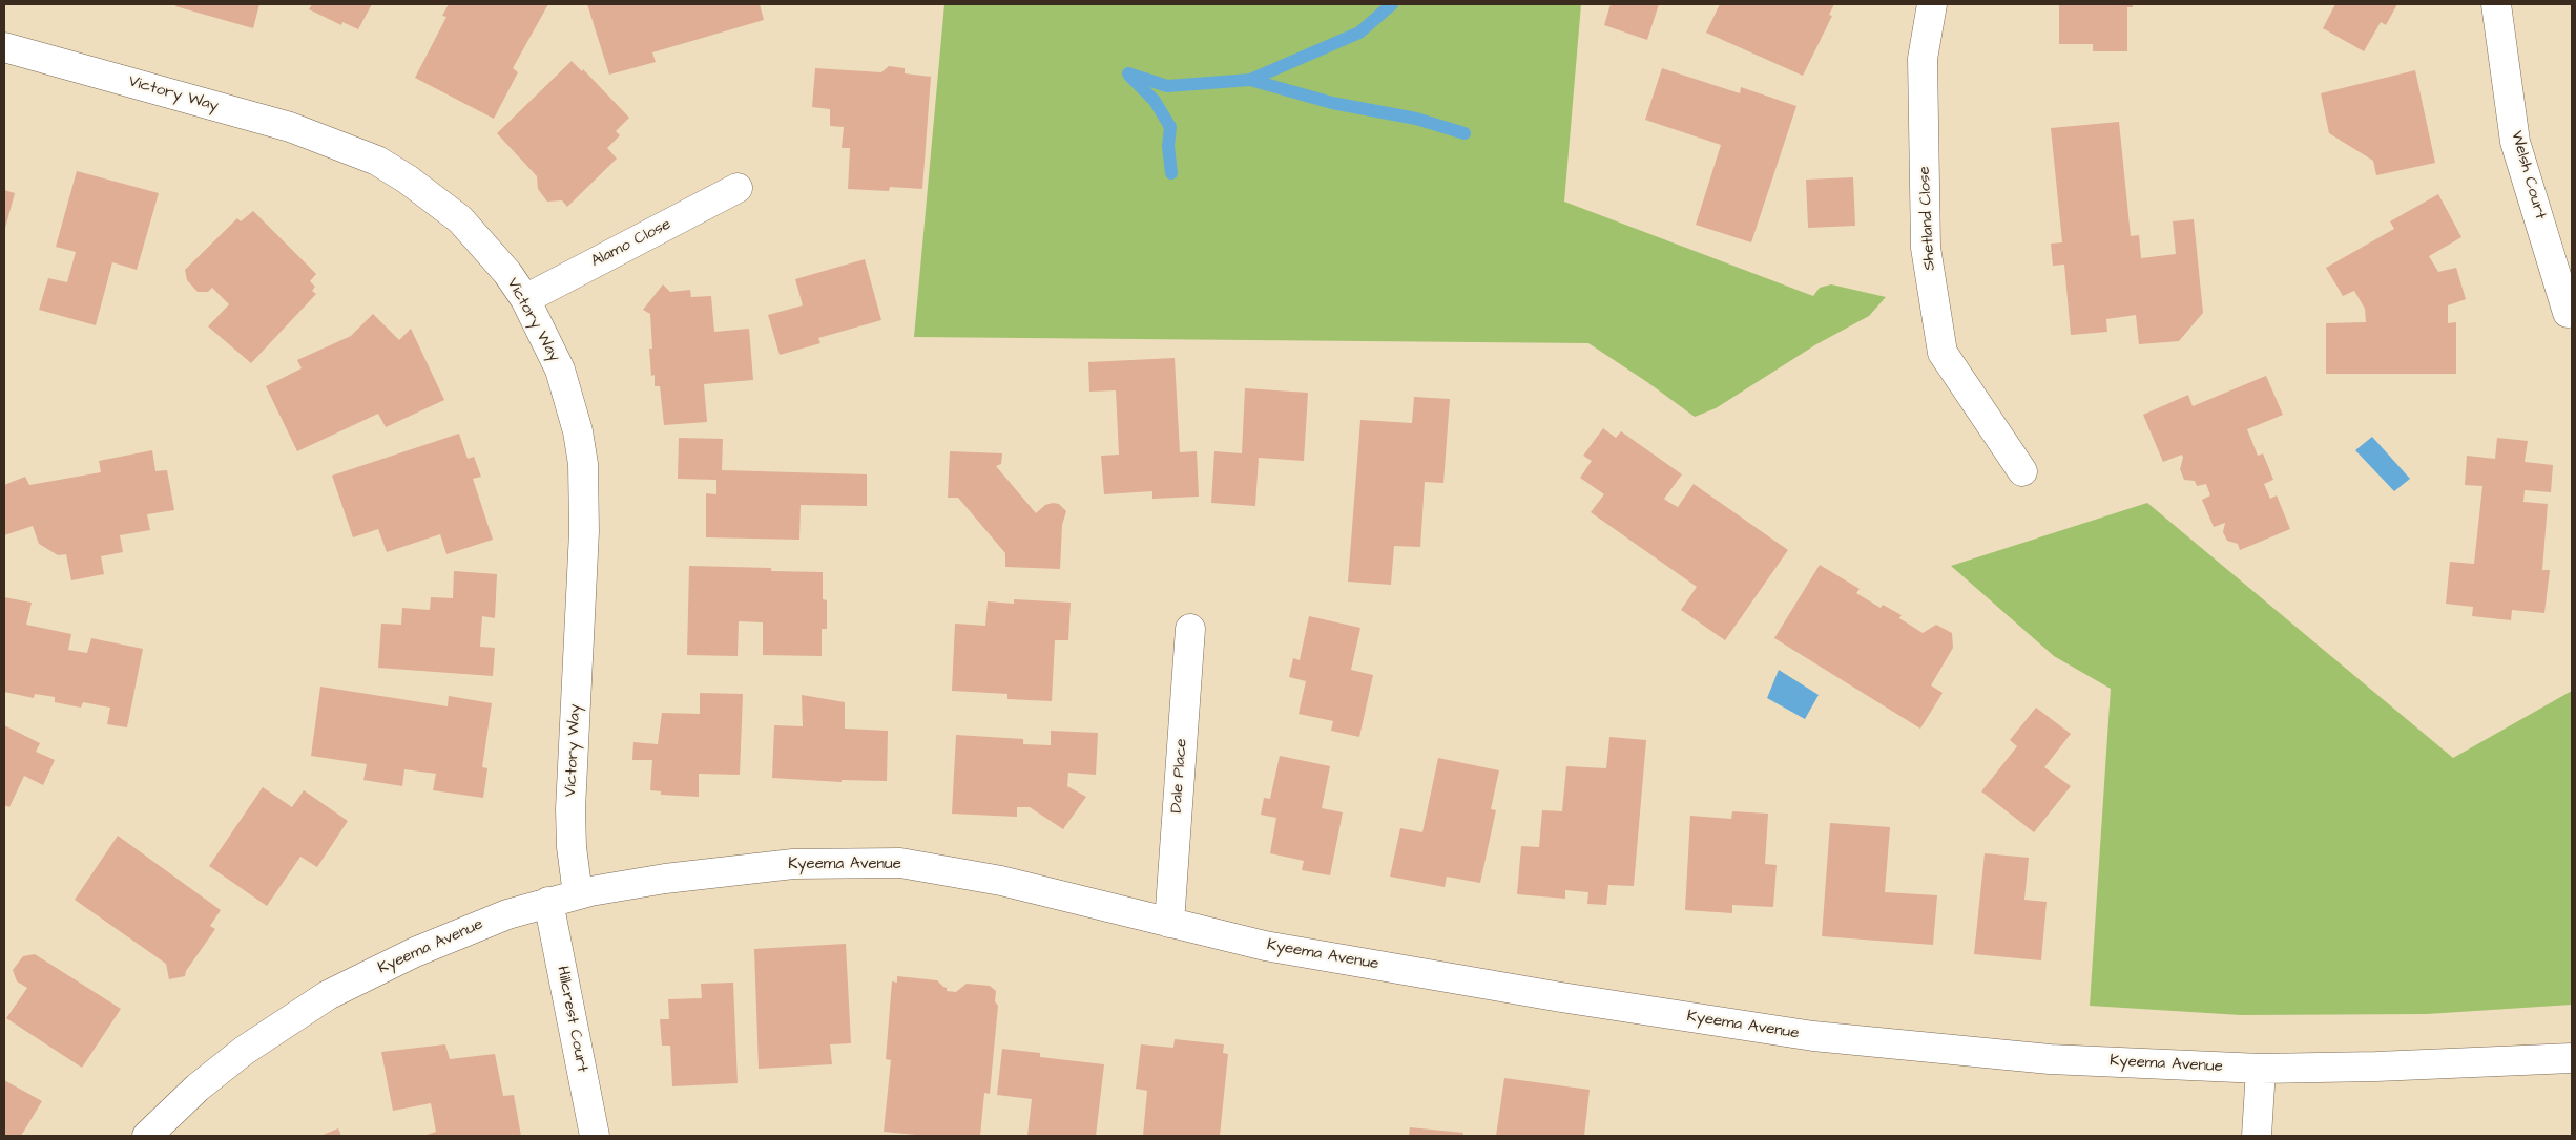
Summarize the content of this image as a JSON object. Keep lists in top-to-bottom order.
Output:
{
  "streets": {
    "street": [
      "Victory Way",
      "Welsh Court",
      "Shetland Close",
      "Alamo Close",
      "Dale Place",
      "Kyeema Avenue",
      "Hillcrest Court"
    ]
  },
  "crossings": [
    ["Victory Way", "Alamo Close"],
    ["Victory Way", "Kyeema Avenue"],
    ["Dale Place", "Kyeema Avenue"],
    ["Kyeema Avenue", "Hillcrest Court"]
  ]
}
